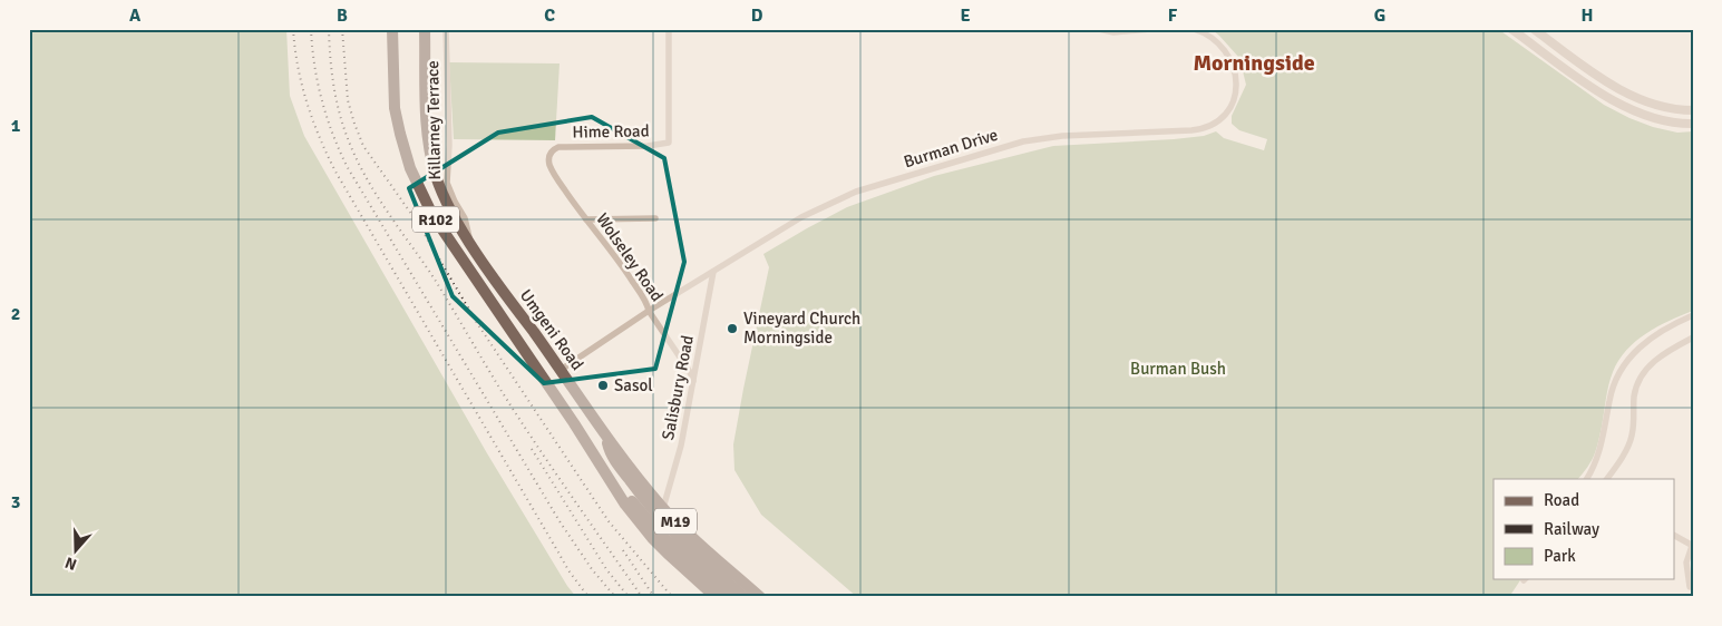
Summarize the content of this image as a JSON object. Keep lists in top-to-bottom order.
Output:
{
  "streets": {
    "main road": ["R102", "Umgeni Road", "M19"],
    "street": [
      "Killarney Terrace",
      "Hime Road",
      "Burman Drive",
      "Wolseley Road",
      "Salisbury Road"
    ]
  },
  "crossings": [
    ["Killarney Terrace", "Umgeni Road"],
    ["Hime Road", "Wolseley Road"],
    ["Burman Drive", "Wolseley Road"],
    ["Burman Drive", "Umgeni Road"],
    ["Burman Drive", "Salisbury Road"],
    ["Wolseley Road", "Salisbury Road"],
    ["Umgeni Road", "Salisbury Road"]
  ],
  "districts": ["Morningside"],
  "parks": ["Burman Bush"],
  "places": ["Vineyard Church Morningside", "Sasol"],
  "legend": ["Road", "Railway", "Park"],
  "north": "bottom",
  "grid": {
    "columns": [
      "A",
      "B",
      "C",
      "D",
      "E",
      "F",
      "G",
      "H"
    ],
    "rows": ["1", "2", "3"]
  }
}
